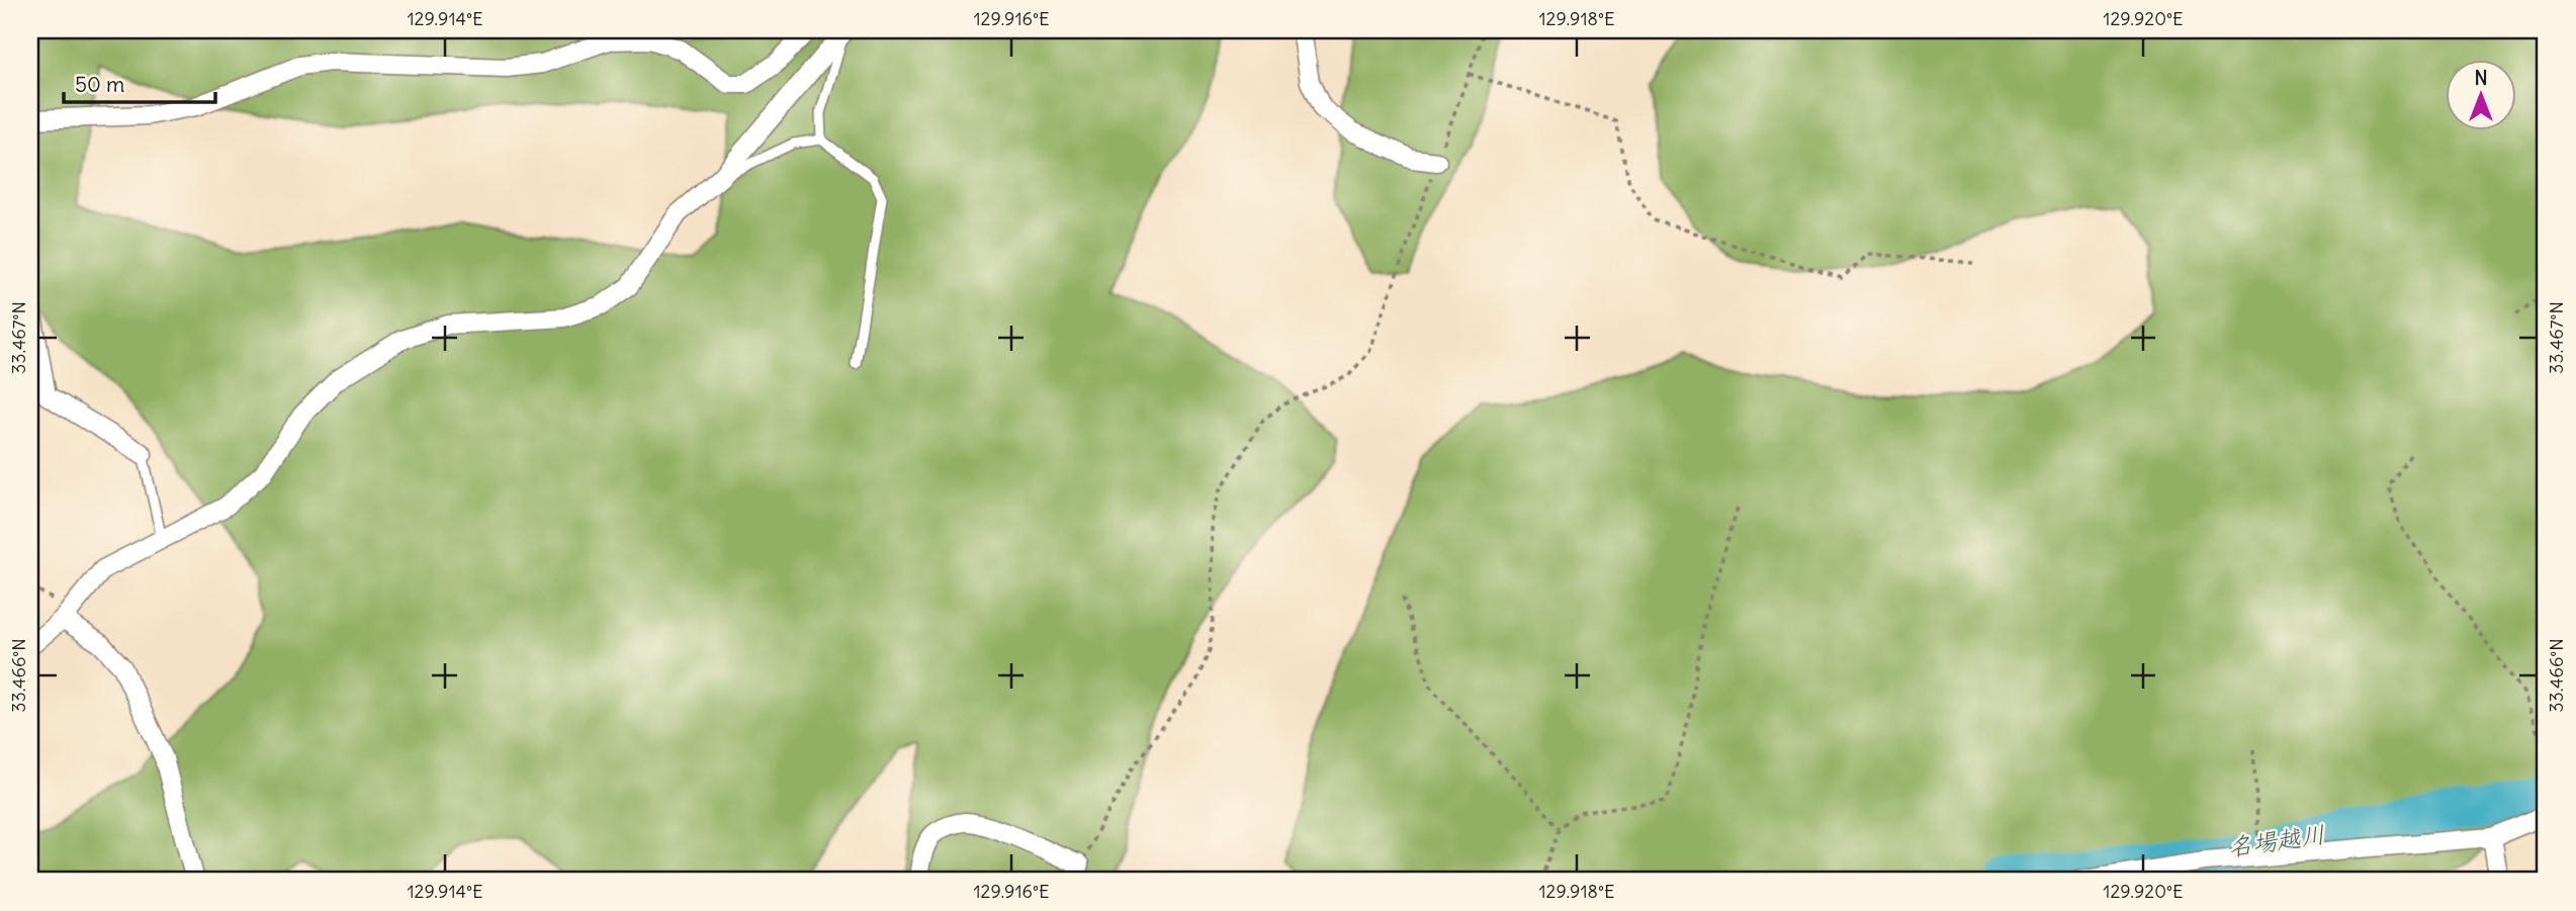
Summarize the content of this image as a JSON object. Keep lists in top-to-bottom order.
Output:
{
  "water": ["名場越川"],
  "scale_bar": "50 m",
  "north": "top",
  "coordinates": [
    "129.914°E",
    "129.916°E",
    "129.918°E",
    "129.920°E",
    "33.467°N",
    "33.466°N"
  ]
}
